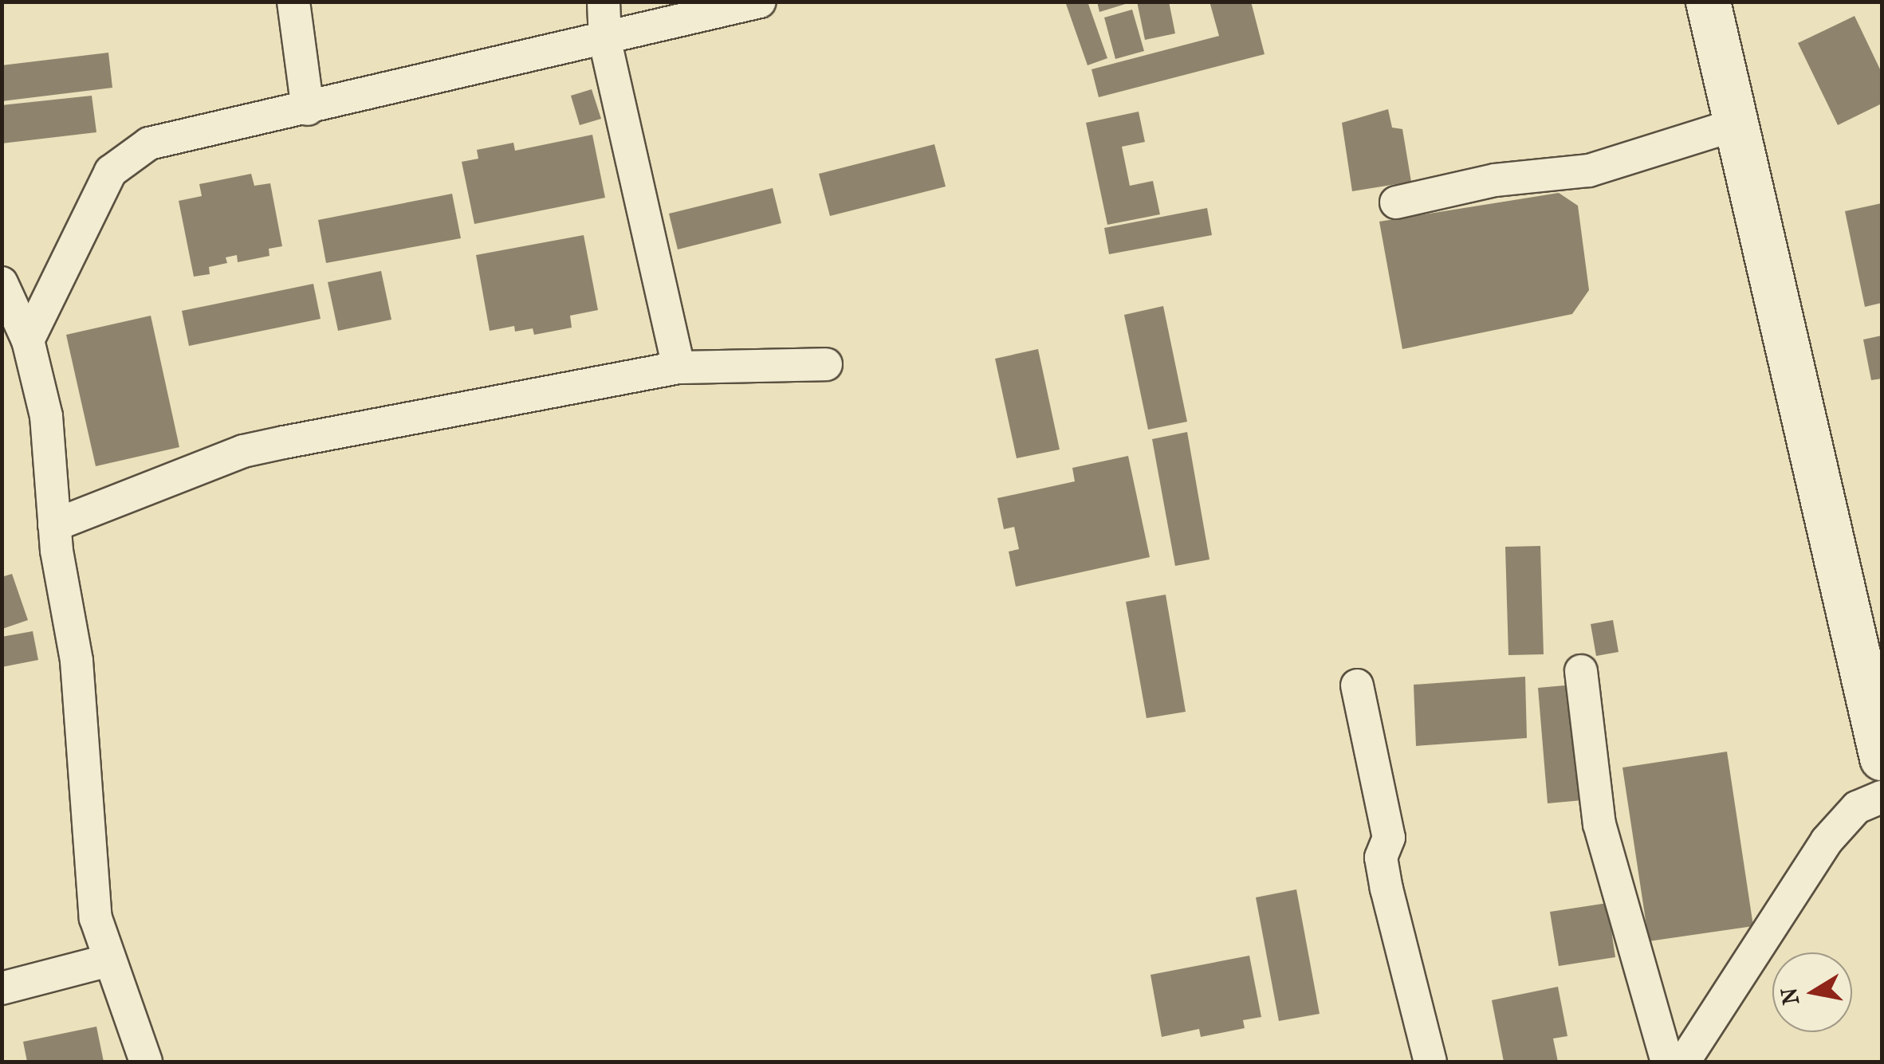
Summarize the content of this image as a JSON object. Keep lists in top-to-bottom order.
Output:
{
  "north": "left"
}
